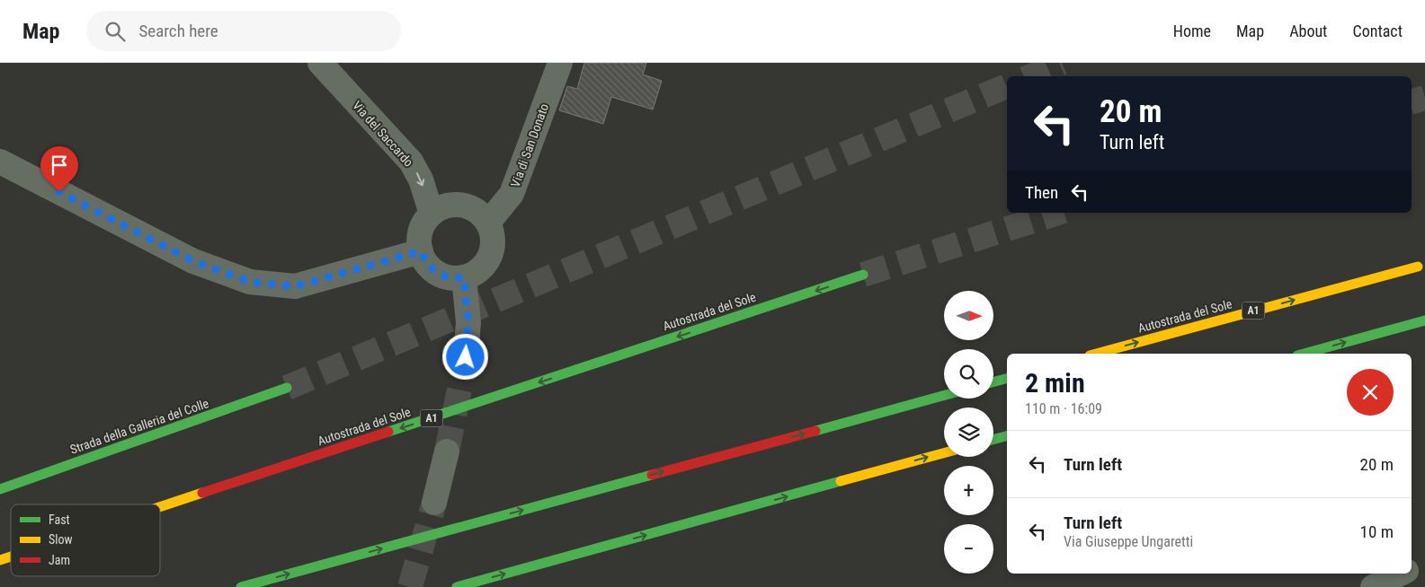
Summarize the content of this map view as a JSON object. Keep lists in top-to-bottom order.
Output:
{
  "streets": {
    "main road": ["A1", "Autostrada del Sole", "Strada della Galleria del Colle"],
    "street": ["Via del Saccardo", "Via di San Donato"]
  },
  "crossings": [
    ["Via del Saccardo", "Via di San Donato"]
  ],
  "one_way": ["Via del Saccardo"],
  "legend": ["Fast", "Slow", "Jam"],
  "north": "right",
  "page": {
    "header": "Map",
    "search": "Search here",
    "nav": [
      "Home",
      "Map",
      "About",
      "Contact"
    ],
    "turn": ["20 m", "Turn left"],
    "then": "Then",
    "map_buttons": ["+", "−"],
    "heading": ["2 min", "110 m · 16:09"],
    "list": [
      {
        "name": "Turn left",
        "value": "20 m"
      },
      {
        "name": "Turn left",
        "note": "Via Giuseppe Ungaretti",
        "value": "10 m"
      }
    ]
  }
}
